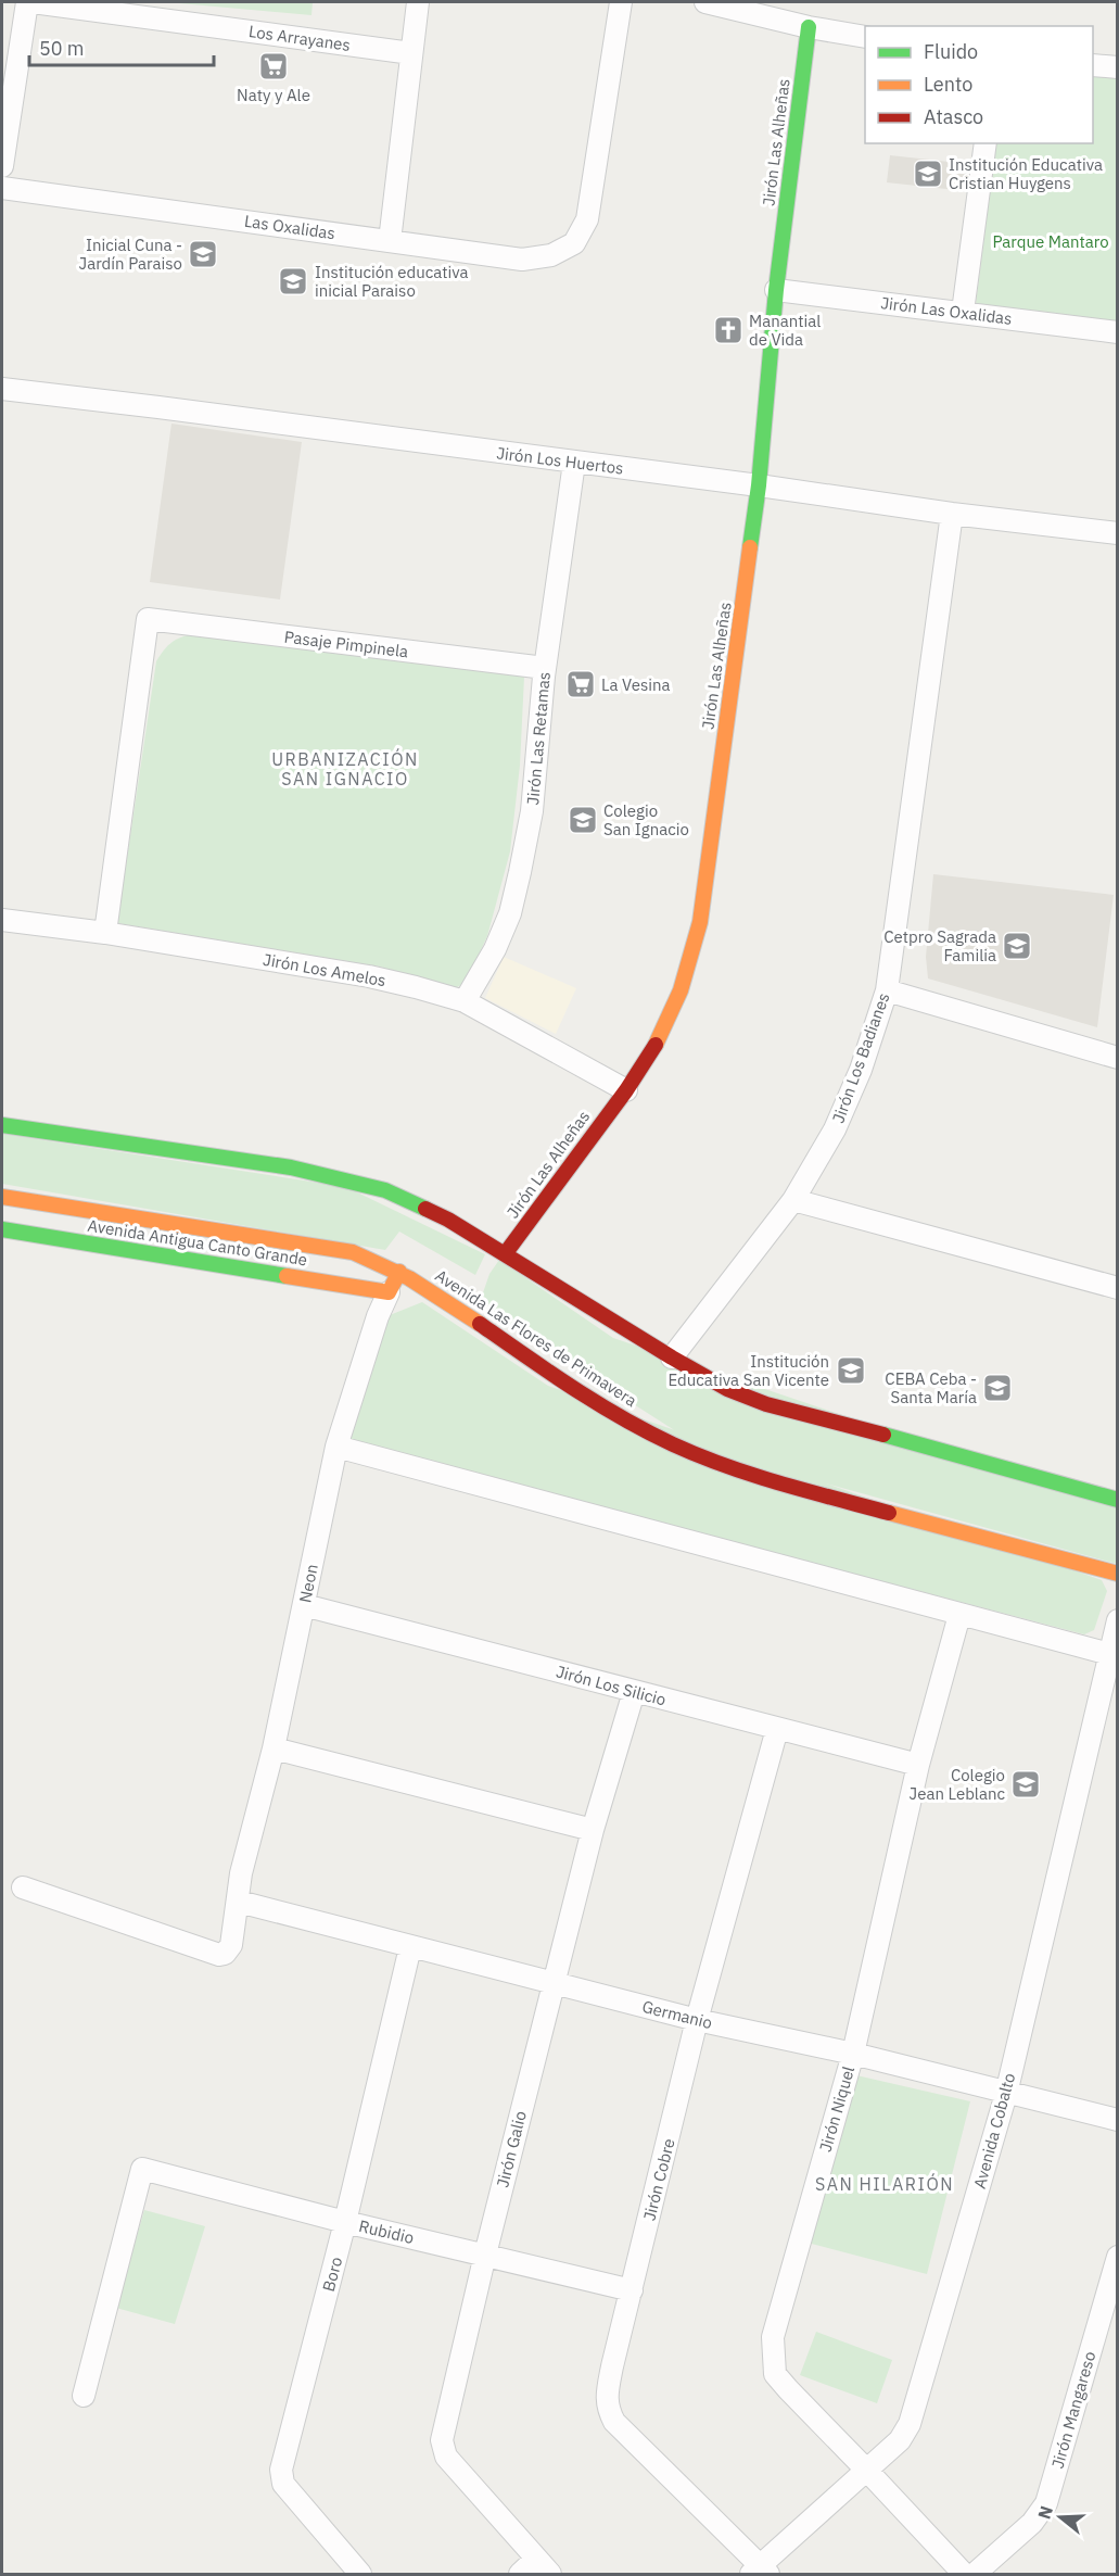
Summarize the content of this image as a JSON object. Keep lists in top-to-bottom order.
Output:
{
  "streets": {
    "main road": [
      "Jirón Las Alheñas",
      "Avenida Antigua Canto Grande",
      "Avenida Las Flores de Primavera",
      "Neon"
    ],
    "street": [
      "Los Arrayanes",
      "Las Oxalidas",
      "Jirón Las Oxalidas",
      "Jirón Los Huertos",
      "Pasaje Pimpinela",
      "Jirón Las Retamas",
      "Jirón Los Amelos",
      "Jirón Los Badianes",
      "Jirón Los Silicio",
      "Germanio",
      "Jirón Niquel",
      "Avenida Cobalto",
      "Jirón Galio",
      "Jirón Cobre",
      "Rubidio",
      "Boro",
      "Jirón Mangareso"
    ]
  },
  "crossings": [
    ["Jirón Las Alheñas", "Jirón Las Oxalidas"],
    ["Jirón Las Alheñas", "Jirón Los Huertos"],
    ["Jirón Las Alheñas", "Jirón Los Amelos"],
    ["Jirón Los Huertos", "Jirón Las Retamas"],
    ["Jirón Los Huertos", "Jirón Los Badianes"],
    ["Pasaje Pimpinela", "Jirón Las Retamas"],
    ["Pasaje Pimpinela", "Jirón Los Amelos"],
    ["Jirón Las Retamas", "Jirón Los Amelos"],
    ["Avenida Antigua Canto Grande", "Neon"],
    ["Avenida Las Flores de Primavera", "Neon"],
    ["Neon", "Jirón Los Silicio"],
    ["Neon", "Germanio"],
    ["Jirón Los Silicio", "Jirón Niquel"],
    ["Jirón Los Silicio", "Jirón Galio"],
    ["Jirón Los Silicio", "Jirón Cobre"],
    ["Germanio", "Jirón Niquel"],
    ["Germanio", "Avenida Cobalto"],
    ["Germanio", "Jirón Galio"],
    ["Germanio", "Jirón Cobre"],
    ["Germanio", "Boro"],
    ["Jirón Niquel", "Avenida Cobalto"],
    ["Avenida Cobalto", "Jirón Cobre"],
    ["Jirón Galio", "Rubidio"],
    ["Jirón Cobre", "Rubidio"],
    ["Rubidio", "Boro"]
  ],
  "districts": ["URBANIZACIÓN SAN IGNACIO", "SAN HILARIÓN"],
  "parks": ["Parque Mantaro"],
  "places": {
    "supermarket": ["Naty y Ale", "La Vesina"],
    "school or university": [
      "Institución Educativa Cristian Huygens",
      "Inicial Cuna - Jardín Paraiso",
      "Institución educativa inicial Paraiso",
      "Colegio San Ignacio",
      "Cetpro Sagrada Familia",
      "Institución Educativa San Vicente",
      "CEBA Ceba - Santa María",
      "Colegio Jean Leblanc"
    ],
    "church": ["Manantial de Vida"]
  },
  "legend": ["Fluido", "Lento", "Atasco"],
  "scale_bar": "50 m",
  "north": "left"
}
